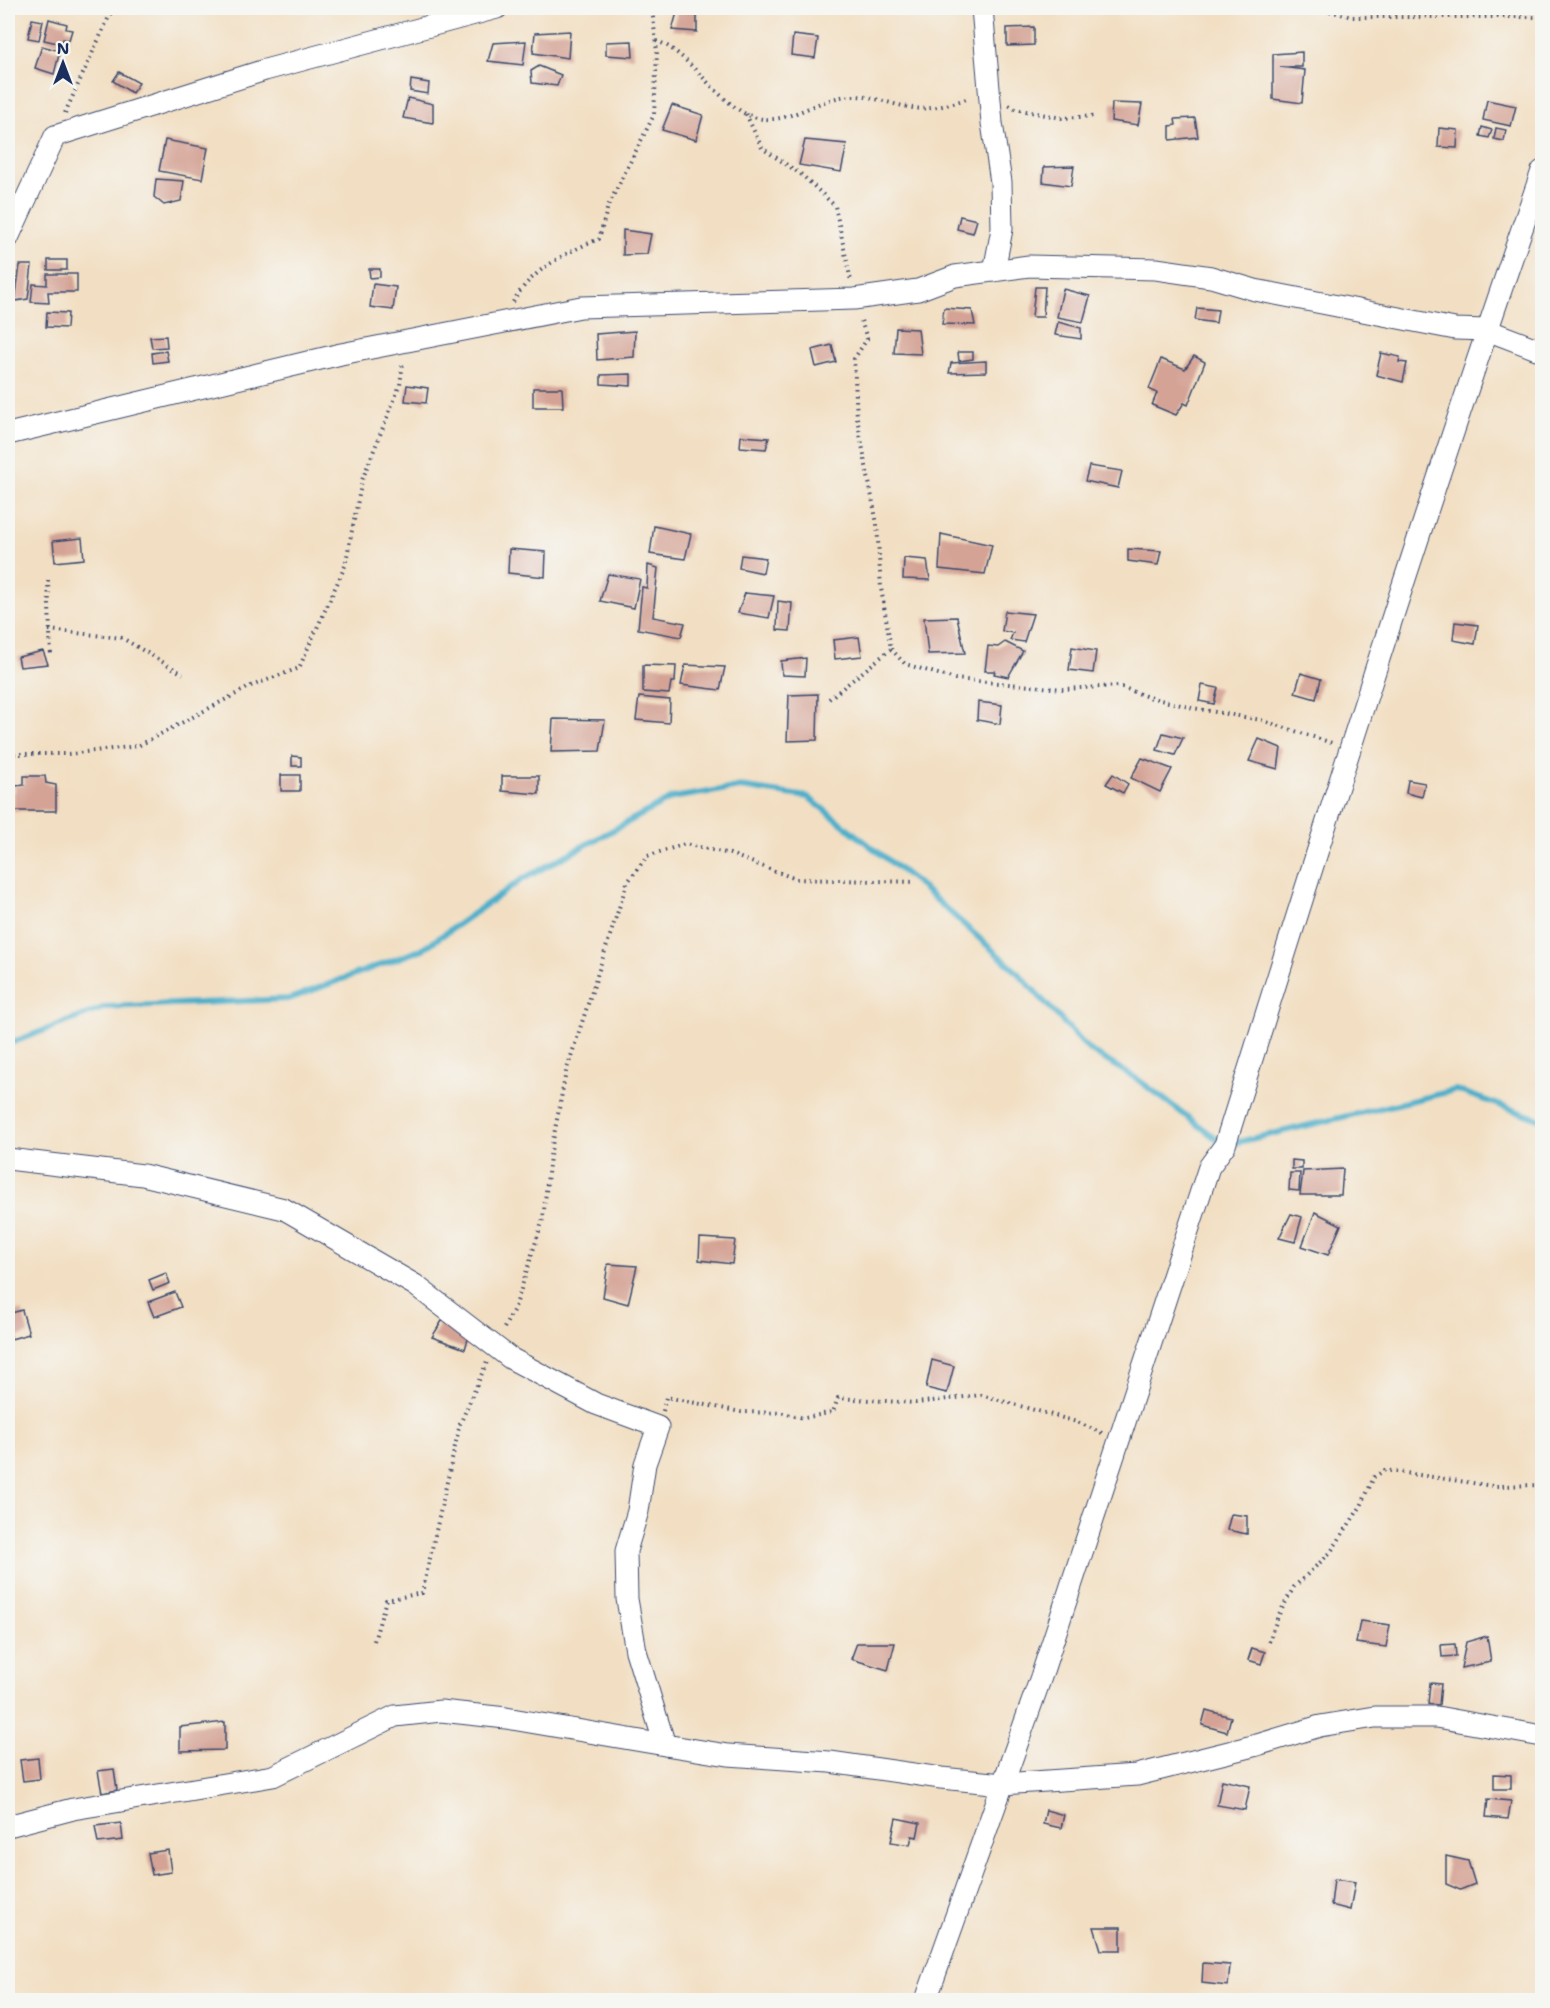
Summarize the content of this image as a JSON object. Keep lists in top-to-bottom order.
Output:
{
  "north": "top"
}
